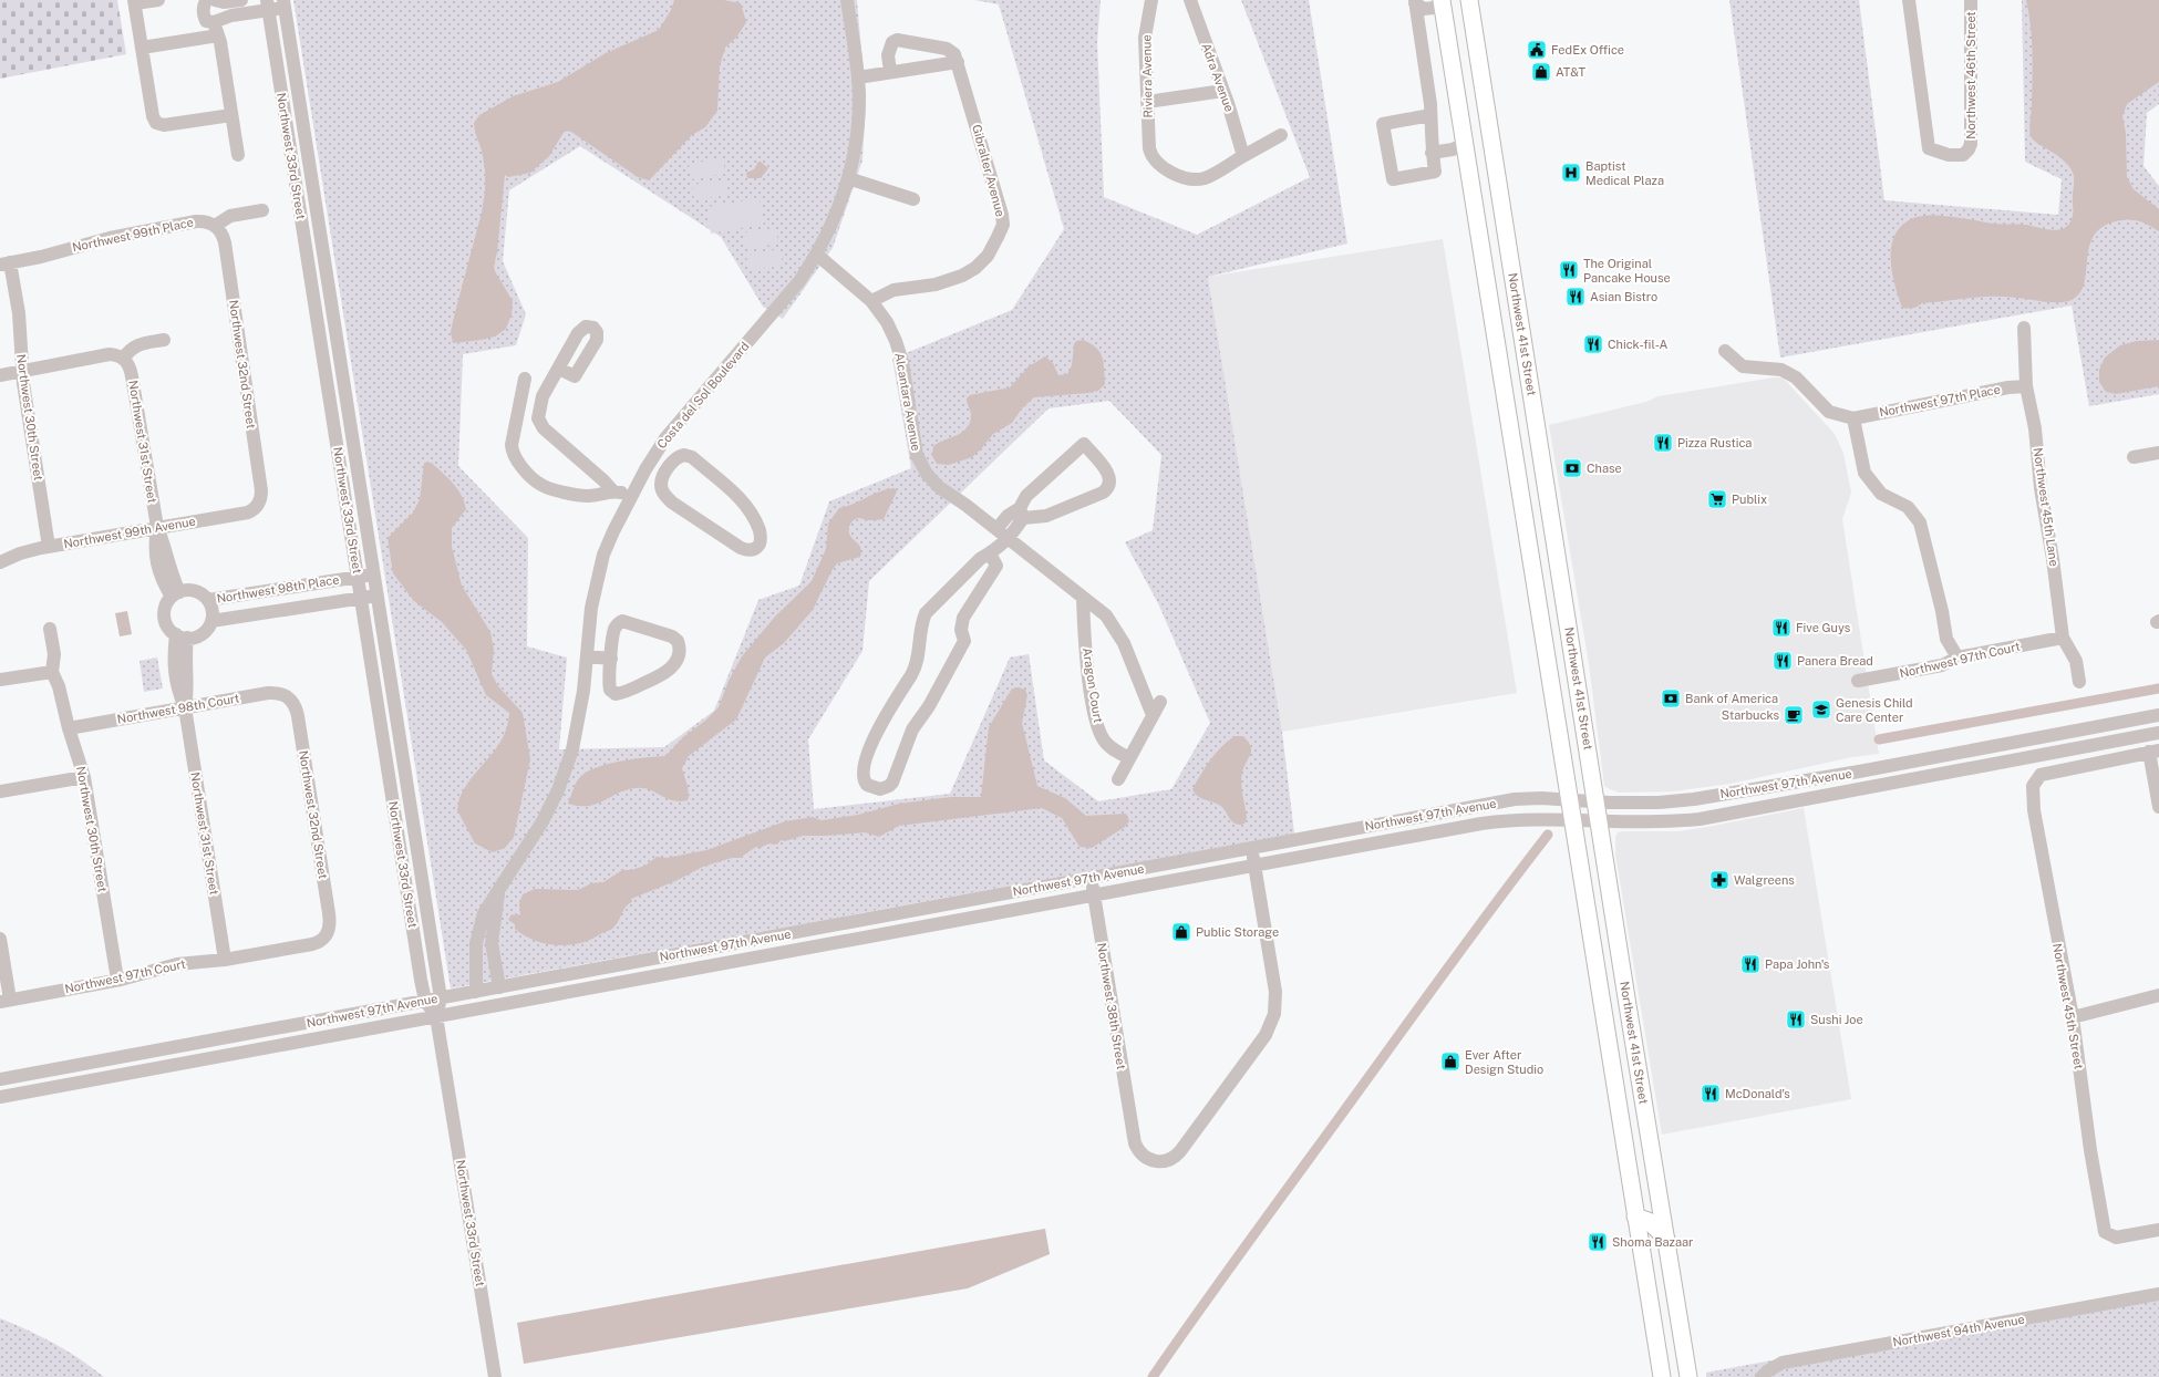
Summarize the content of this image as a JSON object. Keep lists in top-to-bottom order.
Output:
{
  "streets": {
    "main road": ["Northwest 41st Street"],
    "street": [
      "Northwest 46th Street",
      "Riviera Avenue",
      "Adra Avenue",
      "Northwest 33rd Street",
      "Gibralter Avenue",
      "Northwest 99th Place",
      "Northwest 32nd Street",
      "Costa del Sol Boulevard",
      "Northwest 97th Place",
      "Alcantara Avenue",
      "Northwest 30th Street",
      "Northwest 31st Street",
      "Northwest 45th Lane",
      "Northwest 99th Avenue",
      "Northwest 98th Place",
      "Northwest 97th Court",
      "Aragon Court",
      "Northwest 98th Court",
      "Northwest 97th Avenue",
      "Northwest 38th Street",
      "Northwest 45th Street",
      "Northwest 94th Avenue"
    ]
  },
  "crossings": [
    ["Riviera Avenue", "Adra Avenue"],
    ["Northwest 33rd Street", "Northwest 98th Place"],
    ["Northwest 33rd Street", "Northwest 97th Avenue"],
    ["Gibralter Avenue", "Alcantara Avenue"],
    ["Northwest 99th Place", "Northwest 32nd Street"],
    ["Northwest 99th Place", "Northwest 30th Street"],
    ["Northwest 41st Street", "Northwest 97th Avenue"],
    ["Northwest 32nd Street", "Northwest 99th Avenue"],
    ["Northwest 32nd Street", "Northwest 97th Court"],
    ["Northwest 32nd Street", "Northwest 98th Court"],
    ["Costa del Sol Boulevard", "Alcantara Avenue"],
    ["Costa del Sol Boulevard", "Northwest 97th Avenue"],
    ["Northwest 97th Place", "Northwest 45th Lane"],
    ["Alcantara Avenue", "Aragon Court"],
    ["Northwest 30th Street", "Northwest 99th Avenue"],
    ["Northwest 30th Street", "Northwest 97th Court"],
    ["Northwest 30th Street", "Northwest 98th Court"],
    ["Northwest 31st Street", "Northwest 99th Avenue"],
    ["Northwest 31st Street", "Northwest 98th Place"],
    ["Northwest 31st Street", "Northwest 97th Court"],
    ["Northwest 31st Street", "Northwest 98th Court"],
    ["Northwest 45th Lane", "Northwest 97th Court"],
    ["Northwest 97th Avenue", "Northwest 38th Street"]
  ],
  "places": {
    "public building": ["FedEx Office"],
    "shop": ["AT&T", "Public Storage", "Ever After Design Studio"],
    "hospital": ["Baptist Medical Plaza"],
    "restaurant": [
      "The Original Pancake House",
      "Asian Bistro",
      "Chick-fil-A",
      "Pizza Rustica",
      "Five Guys",
      "Panera Bread",
      "Papa John's",
      "Sushi Joe",
      "McDonald's",
      "Shoma Bazaar"
    ],
    "bank": ["Chase", "Bank of America"],
    "supermarket": ["Publix"],
    "school or university": ["Genesis Child Care Center"],
    "cafe": ["Starbucks"],
    "pharmacy": ["Walgreens"]
  }
}
